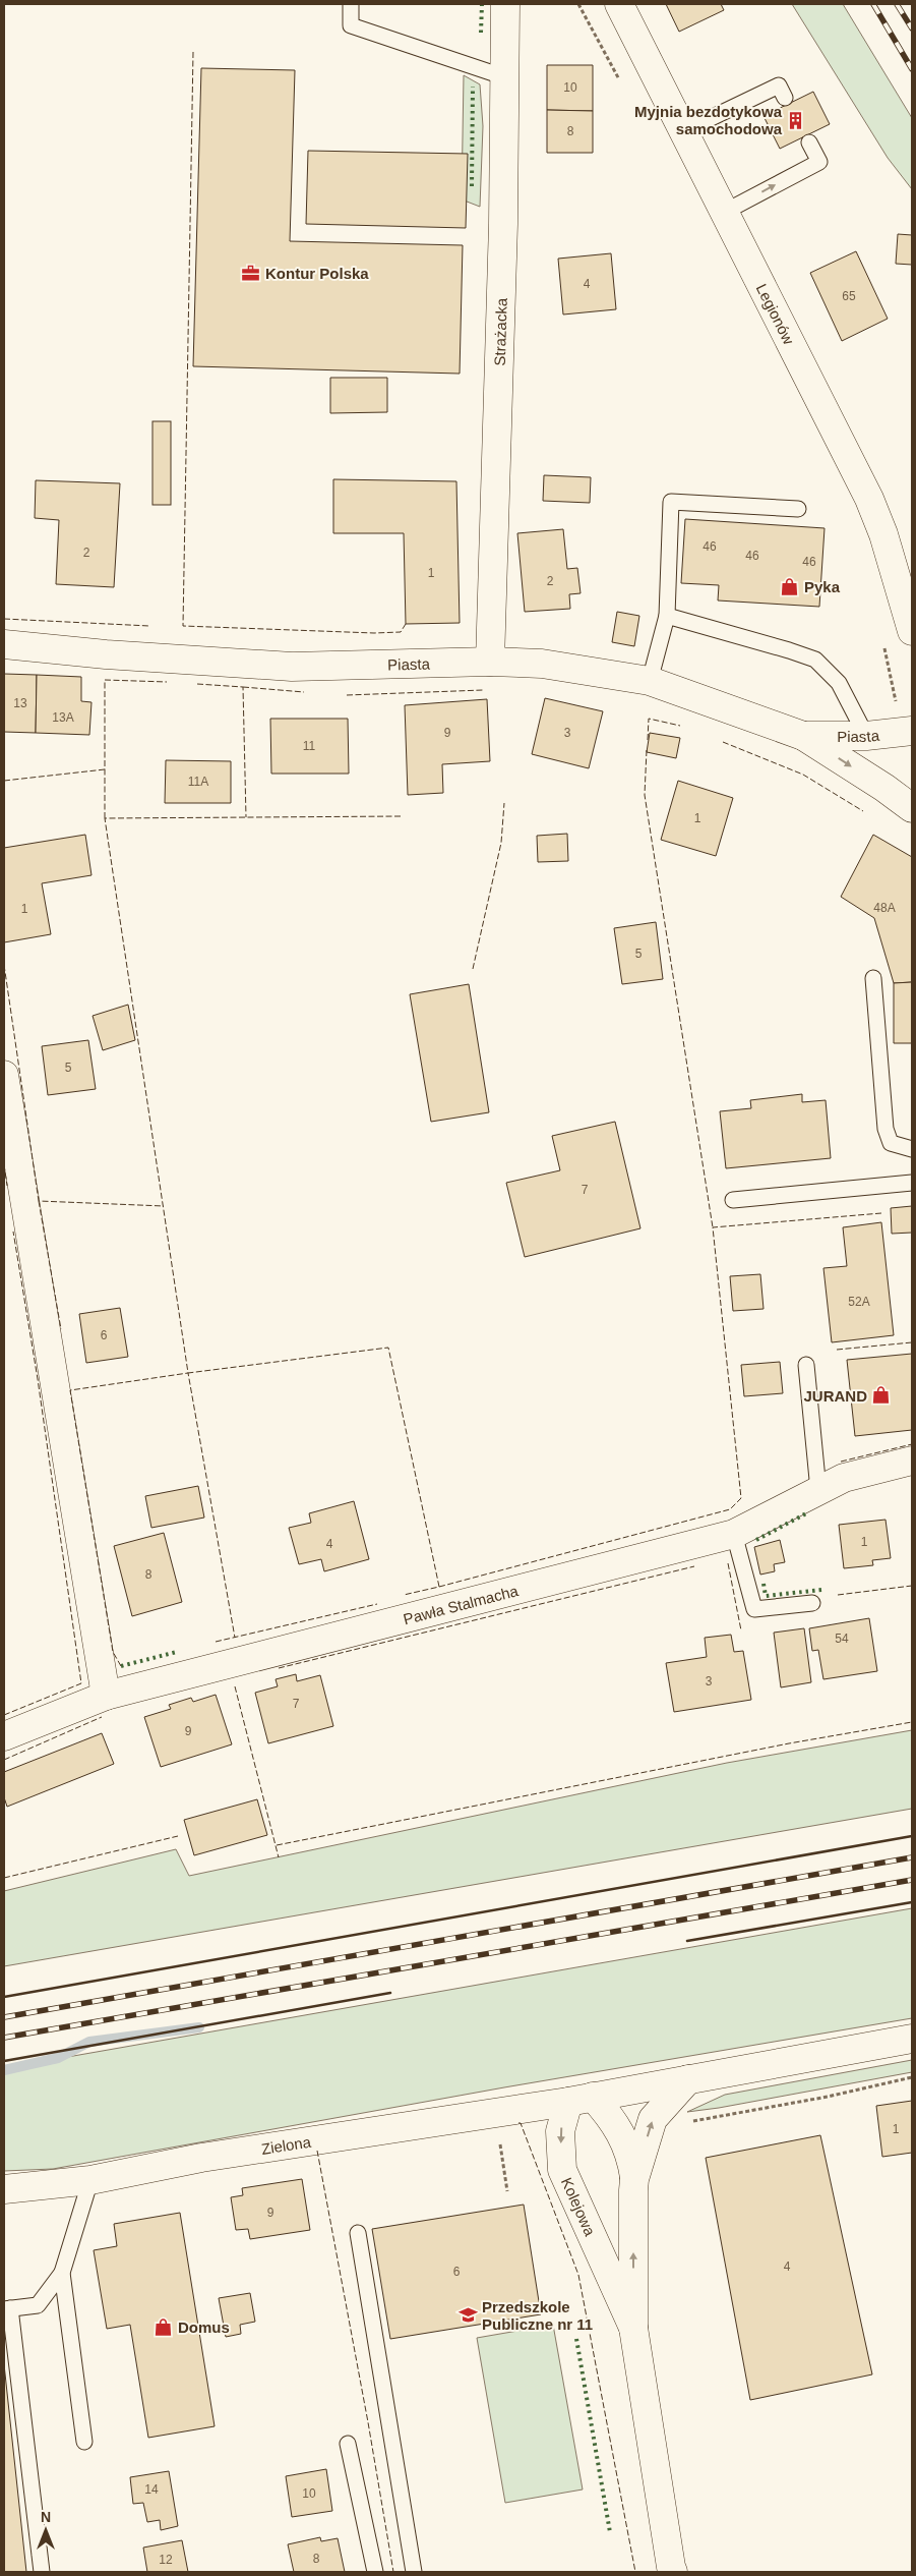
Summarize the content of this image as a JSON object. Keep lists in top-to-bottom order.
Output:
{
  "streets": {
    "street": [
      "Legionów",
      "Strażacka",
      "Piasta",
      "Pawła Stalmacha",
      "Zielona",
      "Kolejowa"
    ]
  },
  "crossings": [
    ["Strażacka", "Piasta"],
    ["Zielona", "Kolejowa"]
  ],
  "places": {
    "building": ["Myjnia bezdotykowa samochodowa"],
    "office": ["Kontur Polska"],
    "shop": ["Pyka", "JURAND", "Domus"],
    "school or university": ["Przedszkole Publiczne nr 11"]
  },
  "house_numbers": [
    "10",
    "8",
    "4",
    "65",
    "46",
    "2",
    "46",
    "46",
    "1",
    "2",
    "13",
    "13A",
    "9",
    "3",
    "11",
    "11A",
    "1",
    "48A",
    "1",
    "5",
    "5",
    "7",
    "52A",
    "6",
    "1",
    "4",
    "8",
    "54",
    "3",
    "7",
    "9",
    "1",
    "9",
    "4",
    "6",
    "14",
    "10",
    "8",
    "12"
  ],
  "north": "top"
}
